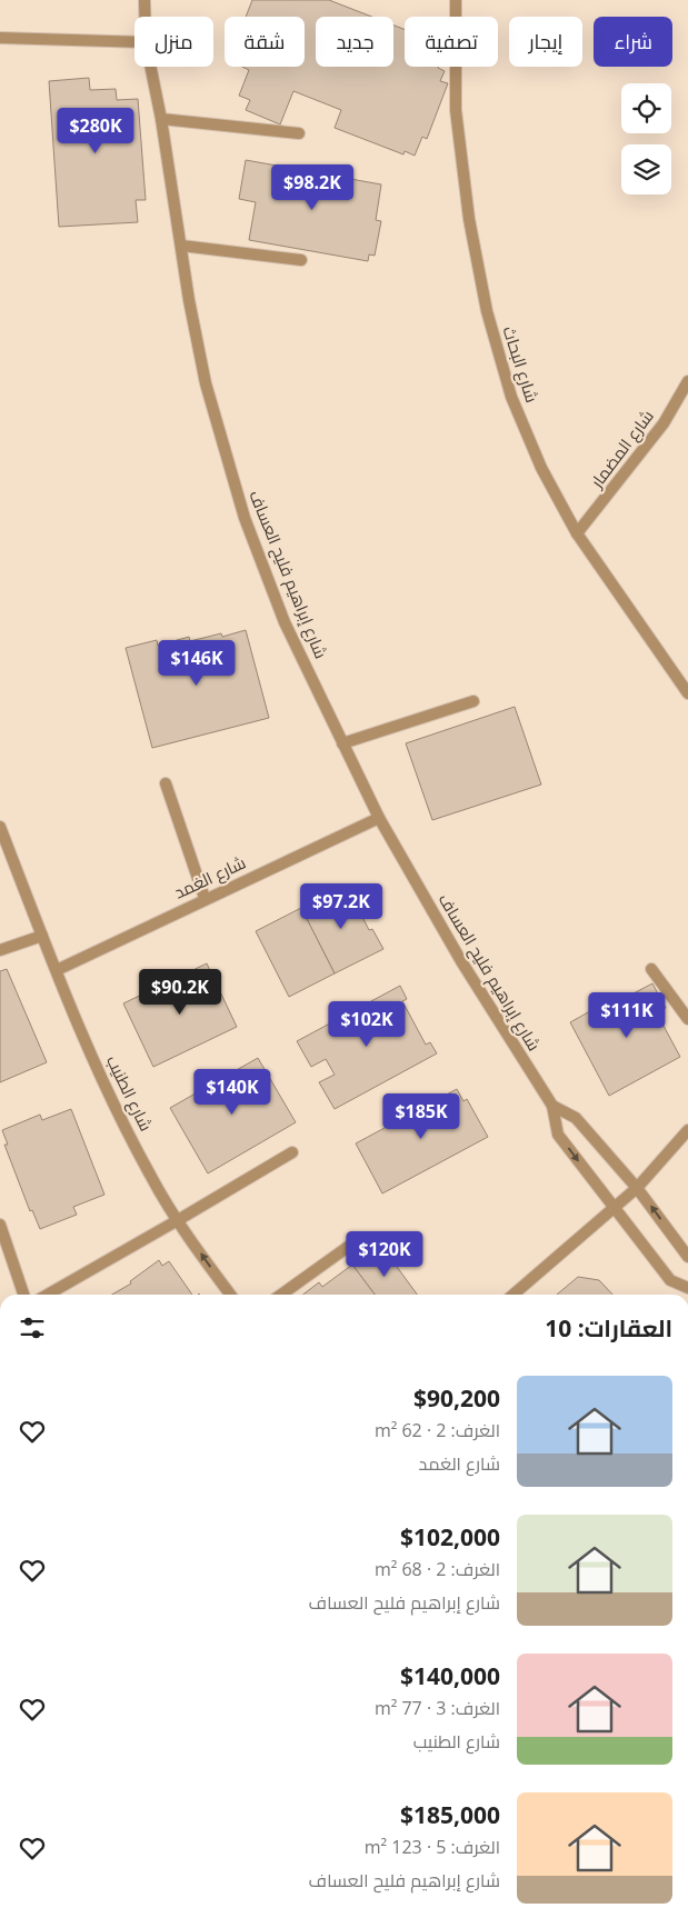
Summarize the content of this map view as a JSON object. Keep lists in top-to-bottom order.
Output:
{
  "streets": {
    "street": [
      "شارع البحاث",
      "شارع المضمار",
      "شارع إبراهيم فليح العساف",
      "شارع الغمد",
      "شارع الطنيب"
    ]
  },
  "crossings": [
    ["شارع البحاث", "شارع المضمار"],
    ["شارع إبراهيم فليح العساف", "شارع الغمد"],
    ["شارع الغمد", "شارع الطنيب"]
  ],
  "page": {
    "chip": [
      "شراء",
      "إيجار",
      "تصفية",
      "جديد",
      "شقة",
      "منزل"
    ],
    "price": [
      "$280K",
      "$98.2K",
      "$146K",
      "$97.2K",
      "$90.2K",
      "$111K",
      "$102K",
      "$140K",
      "$185K",
      "$120K"
    ],
    "heading": "العقارات: 10",
    "list": [
      {
        "name": "$90,200",
        "note": "الغرف: 2 · 62 m² · شارع الغمد"
      },
      {
        "name": "$102,000",
        "note": "الغرف: 2 · 68 m² · شارع إبراهيم فليح العساف"
      },
      {
        "name": "$140,000",
        "note": "الغرف: 3 · 77 m² · شارع الطنيب"
      },
      {
        "name": "$185,000",
        "note": "الغرف: 5 · 123 m² · شارع إبراهيم فليح العساف"
      }
    ]
  }
}
